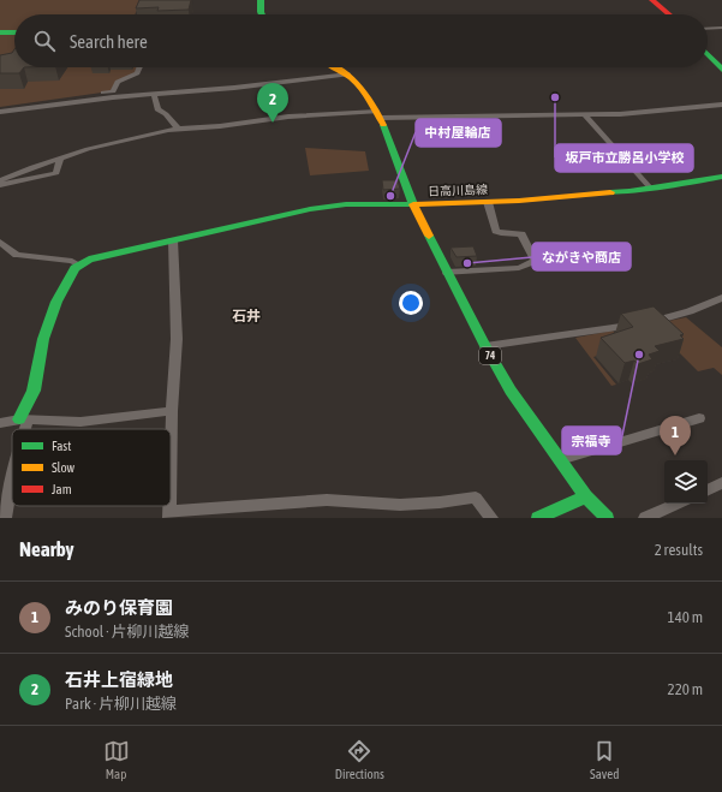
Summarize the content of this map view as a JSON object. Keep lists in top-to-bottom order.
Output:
{
  "streets": {
    "main road": ["日高川島線", "74"]
  },
  "districts": ["石井"],
  "places": [
    "坂戸市立勝呂小学校",
    "中村屋輪店",
    "ながきや商店",
    "宗福寺"
  ],
  "legend": ["Fast", "Slow", "Jam"],
  "page": {
    "search": "Search here",
    "pins": ["2", "1"],
    "heading": ["Nearby", "2 results"],
    "list": [
      {
        "mark": "1",
        "name": "みのり保育園",
        "note": "School · 片柳川越線",
        "value": "140 m"
      },
      {
        "mark": "2",
        "name": "石井上宿緑地",
        "note": "Park · 片柳川越線",
        "value": "220 m"
      }
    ],
    "nav": ["Map", "Directions", "Saved"]
  }
}
